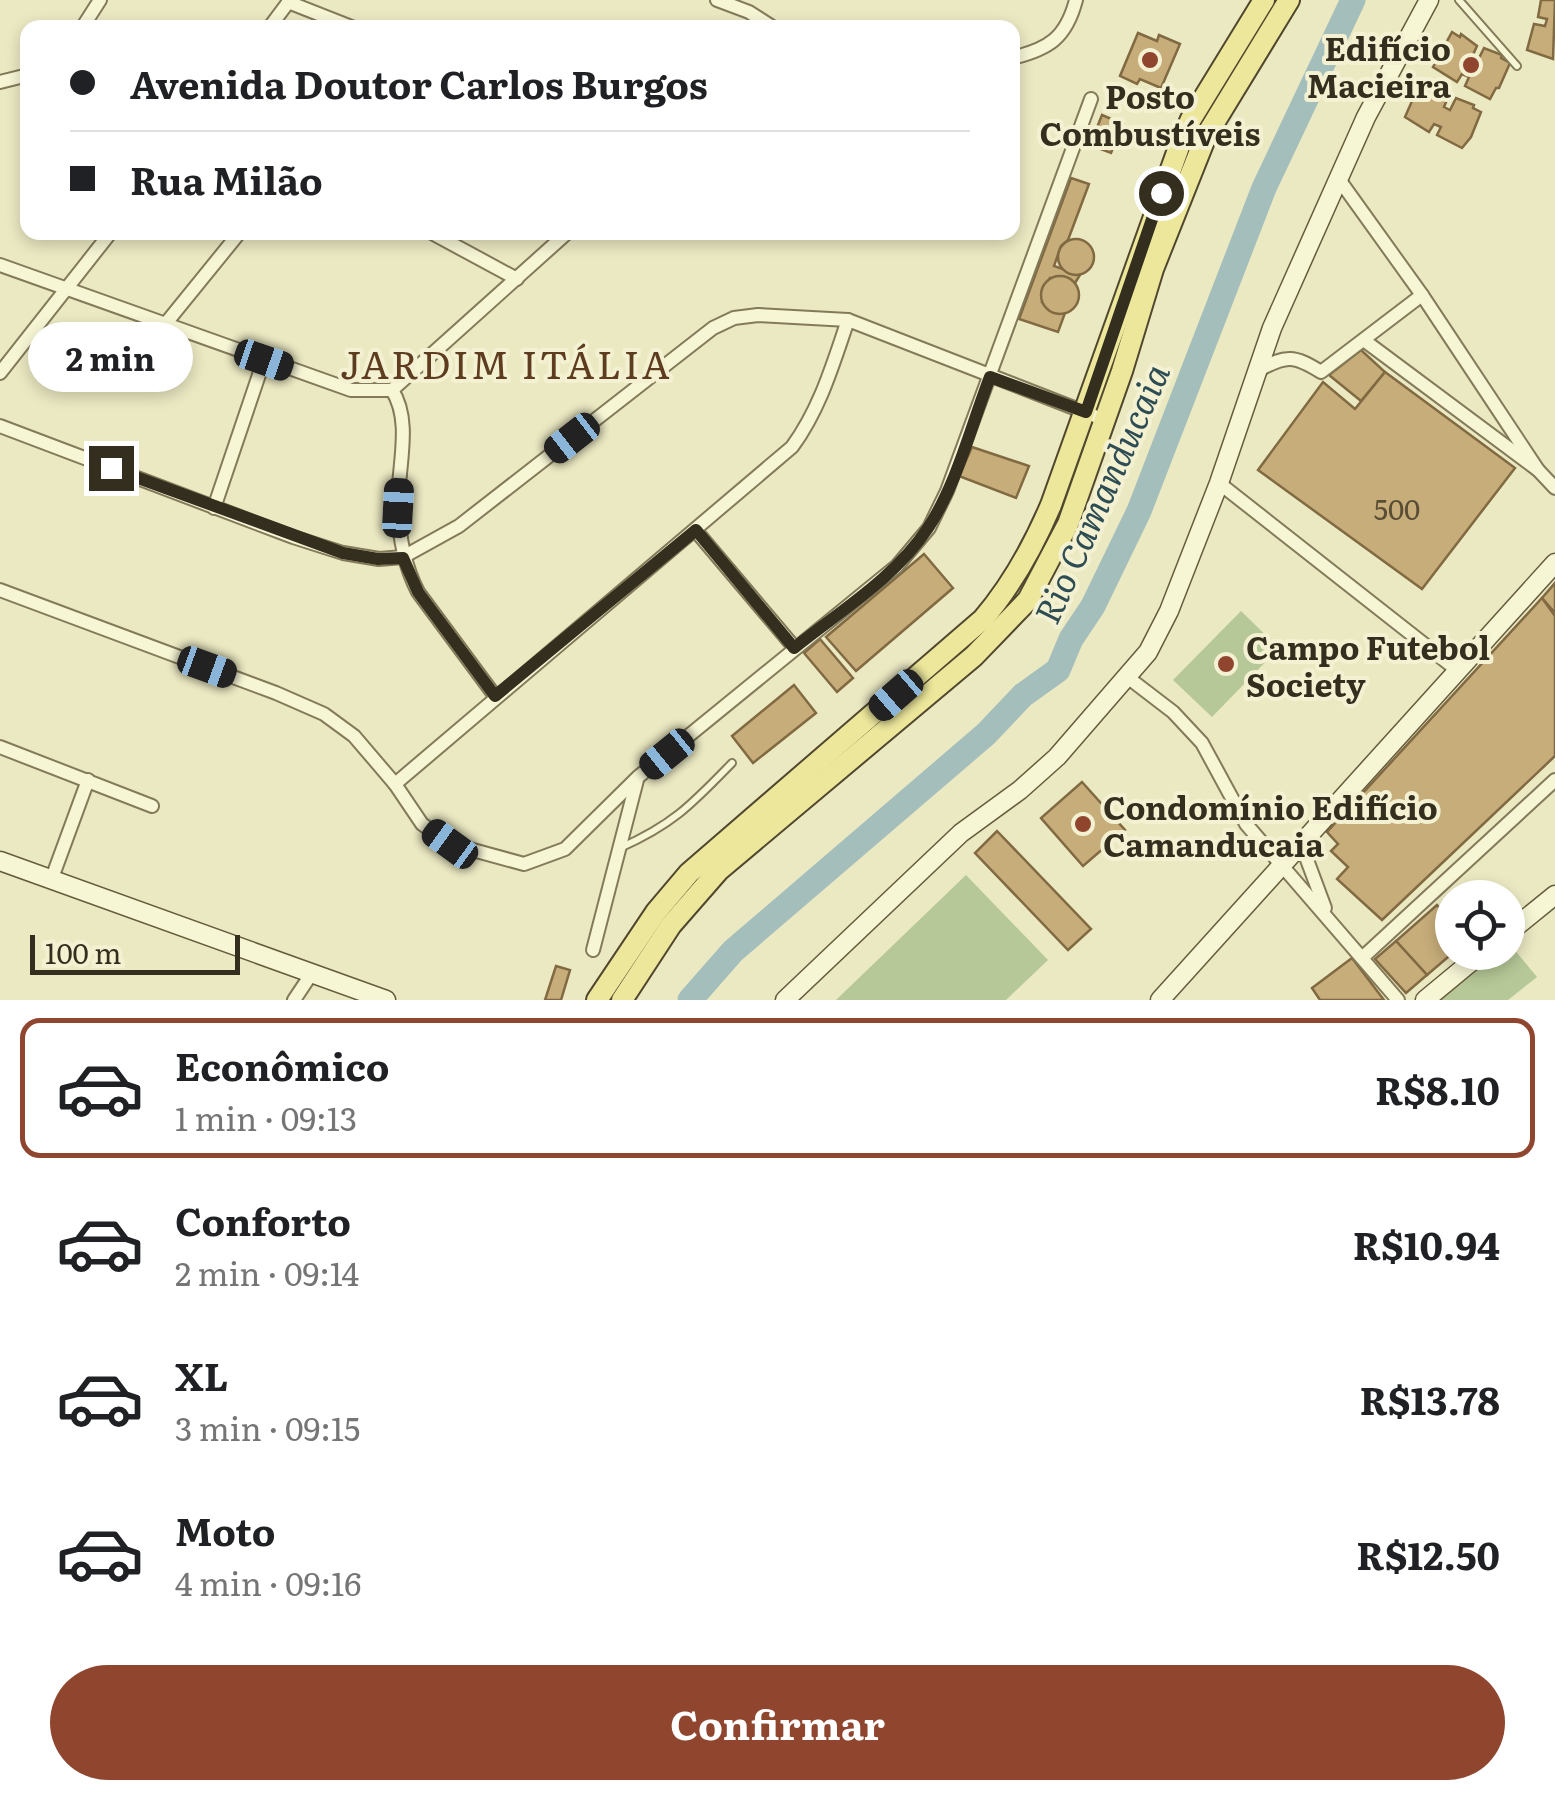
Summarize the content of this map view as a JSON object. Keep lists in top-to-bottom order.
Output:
{
  "districts": ["JARDIM ITÁLIA"],
  "water": ["Rio Camanducaia"],
  "places": [
    "Posto Combustíveis",
    "Edifício Macieira",
    "Campo Futebol Society",
    "Condomínio Edifício Camanducaia"
  ],
  "house_numbers": ["500"],
  "scale_bar": "100 m",
  "page": {
    "banner": ["Avenida Doutor Carlos Burgos", "Rua Milão"],
    "bubble": "2 min",
    "scale": "100 m",
    "list": [
      {
        "name": "Econômico",
        "note": "1 min · 09:13",
        "value": "R$8.10"
      },
      {
        "name": "Conforto",
        "note": "2 min · 09:14",
        "value": "R$10.94"
      },
      {
        "name": "XL",
        "note": "3 min · 09:15",
        "value": "R$13.78"
      },
      {
        "name": "Moto",
        "note": "4 min · 09:16",
        "value": "R$12.50"
      }
    ],
    "buttons": "Confirmar"
  }
}
